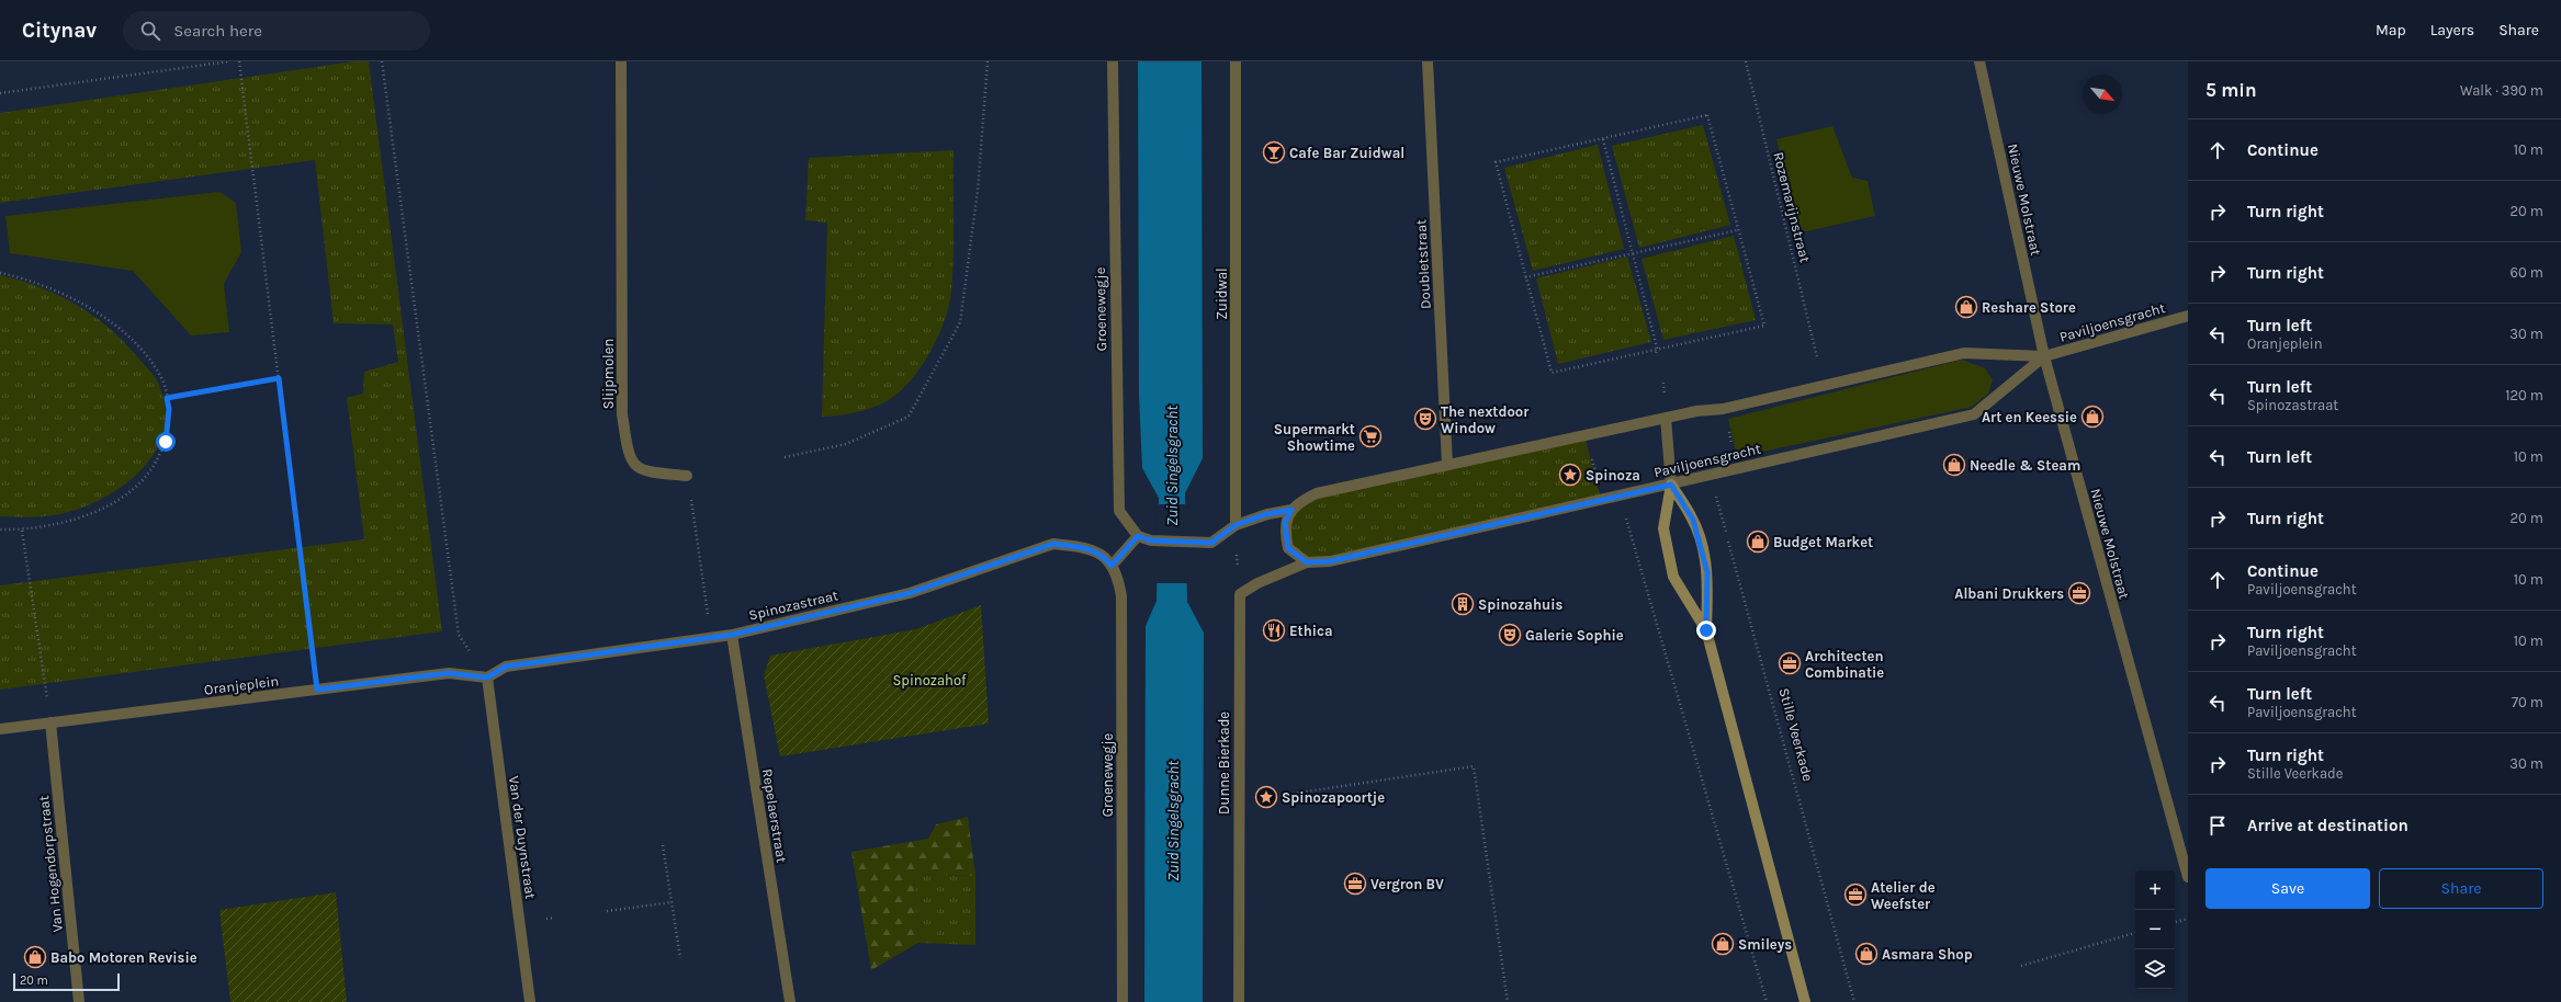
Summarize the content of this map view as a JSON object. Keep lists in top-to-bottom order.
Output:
{
  "streets": {
    "street": [
      "Nieuwe Molstraat",
      "Doubletstraat",
      "Zuidwal",
      "Groenewegje",
      "Paviljoensgracht",
      "Slijpmolen",
      "Spinozastraat",
      "Oranjeplein",
      "Dunne Bierkade",
      "Repelaerstraat",
      "Van der Duynstraat",
      "Van Hogendorpstraat"
    ],
    "path": ["Rozemarijnstraat", "Stille Veerkade"]
  },
  "crossings": [
    ["Nieuwe Molstraat", "Paviljoensgracht"],
    ["Doubletstraat", "Paviljoensgracht"],
    ["Zuidwal", "Paviljoensgracht"],
    ["Groenewegje", "Paviljoensgracht"],
    ["Groenewegje", "Spinozastraat"],
    ["Paviljoensgracht", "Stille Veerkade"],
    ["Paviljoensgracht", "Dunne Bierkade"],
    ["Spinozastraat", "Oranjeplein"],
    ["Spinozastraat", "Repelaerstraat"],
    ["Spinozastraat", "Van der Duynstraat"],
    ["Oranjeplein", "Van der Duynstraat"],
    ["Oranjeplein", "Van Hogendorpstraat"]
  ],
  "water": ["Zuid Singelsgracht"],
  "parks": ["Spinozahof"],
  "places": {
    "bar": ["Cafe Bar Zuidwal"],
    "shop": [
      "Reshare Store",
      "Art en Keessie",
      "Needle & Steam",
      "Budget Market",
      "Smileys",
      "Asmara Shop",
      "Babo Motoren Revisie"
    ],
    "theatre": ["The nextdoor Window", "Galerie Sophie"],
    "supermarket": ["Supermarkt Showtime"],
    "place": ["Spinoza", "Spinozapoortje"],
    "office": [
      "Albani Drukkers",
      "Architecten Combinatie",
      "Vergron BV",
      "Atelier de Weefster"
    ],
    "building": ["Spinozahuis"],
    "restaurant": ["Ethica"]
  },
  "scale_bar": "20 m",
  "north": "bottom right",
  "page": {
    "header": "Citynav",
    "search": "Search here",
    "nav": ["Map", "Layers", "Share"],
    "heading": ["5 min", "Walk · 390 m"],
    "list": [
      ["Continue", "10 m"],
      ["Turn right", "20 m"],
      ["Turn right", "60 m"],
      ["Turn left", "Oranjeplein", "30 m"],
      ["Turn left", "Spinozastraat", "120 m"],
      ["Turn left", "10 m"],
      ["Turn right", "20 m"],
      ["Continue", "Paviljoensgracht", "10 m"],
      ["Turn right", "Paviljoensgracht", "10 m"],
      ["Turn left", "Paviljoensgracht", "70 m"],
      ["Turn right", "Stille Veerkade", "30 m"],
      "Arrive at destination"
    ],
    "buttons": ["Save", "Share"],
    "map_buttons": ["+", "−"],
    "scale": "20 m"
  }
}
